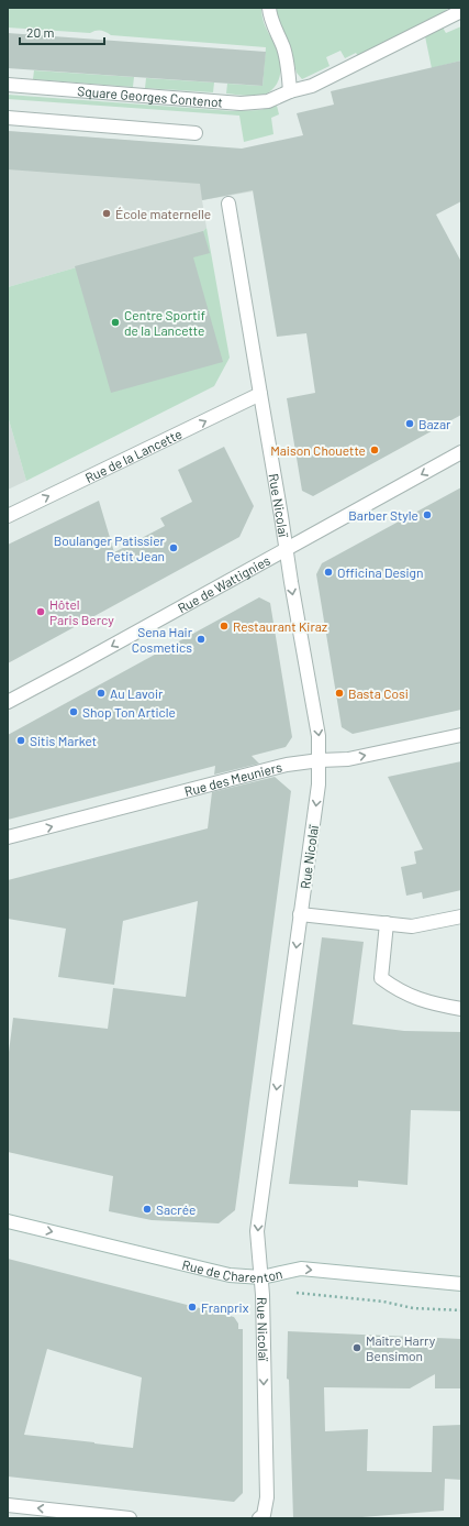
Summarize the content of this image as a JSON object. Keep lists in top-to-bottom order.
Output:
{
  "streets": {
    "street": [
      "Square Georges Contenot",
      "Rue de la Lancette",
      "Rue Nicolaï",
      "Rue de Wattignies",
      "Rue des Meuniers",
      "Rue de Charenton"
    ]
  },
  "crossings": [
    ["Rue de la Lancette", "Rue Nicolaï"],
    ["Rue Nicolaï", "Rue de Wattignies"],
    ["Rue Nicolaï", "Rue des Meuniers"],
    ["Rue Nicolaï", "Rue de Charenton"]
  ],
  "one_way": [
    "Rue de la Lancette",
    "Rue Nicolaï",
    "Rue de Wattignies",
    "Rue des Meuniers",
    "Rue de Charenton"
  ],
  "places": [
    "École maternelle",
    "Centre Sportif de la Lancette",
    "Bazar",
    "Maison Chouette",
    "Barber Style",
    "Boulanger Patissier Petit Jean",
    "Officina Design",
    "Hôtel Paris Bercy",
    "Restaurant Kiraz",
    "Sena Hair Cosmetics",
    "Au Lavoir",
    "Basta Cosi",
    "Shop Ton Article",
    "Sitis Market",
    "Sacrée",
    "Franprix",
    "Maître Harry Bensimon"
  ],
  "scale_bar": "20 m"
}
